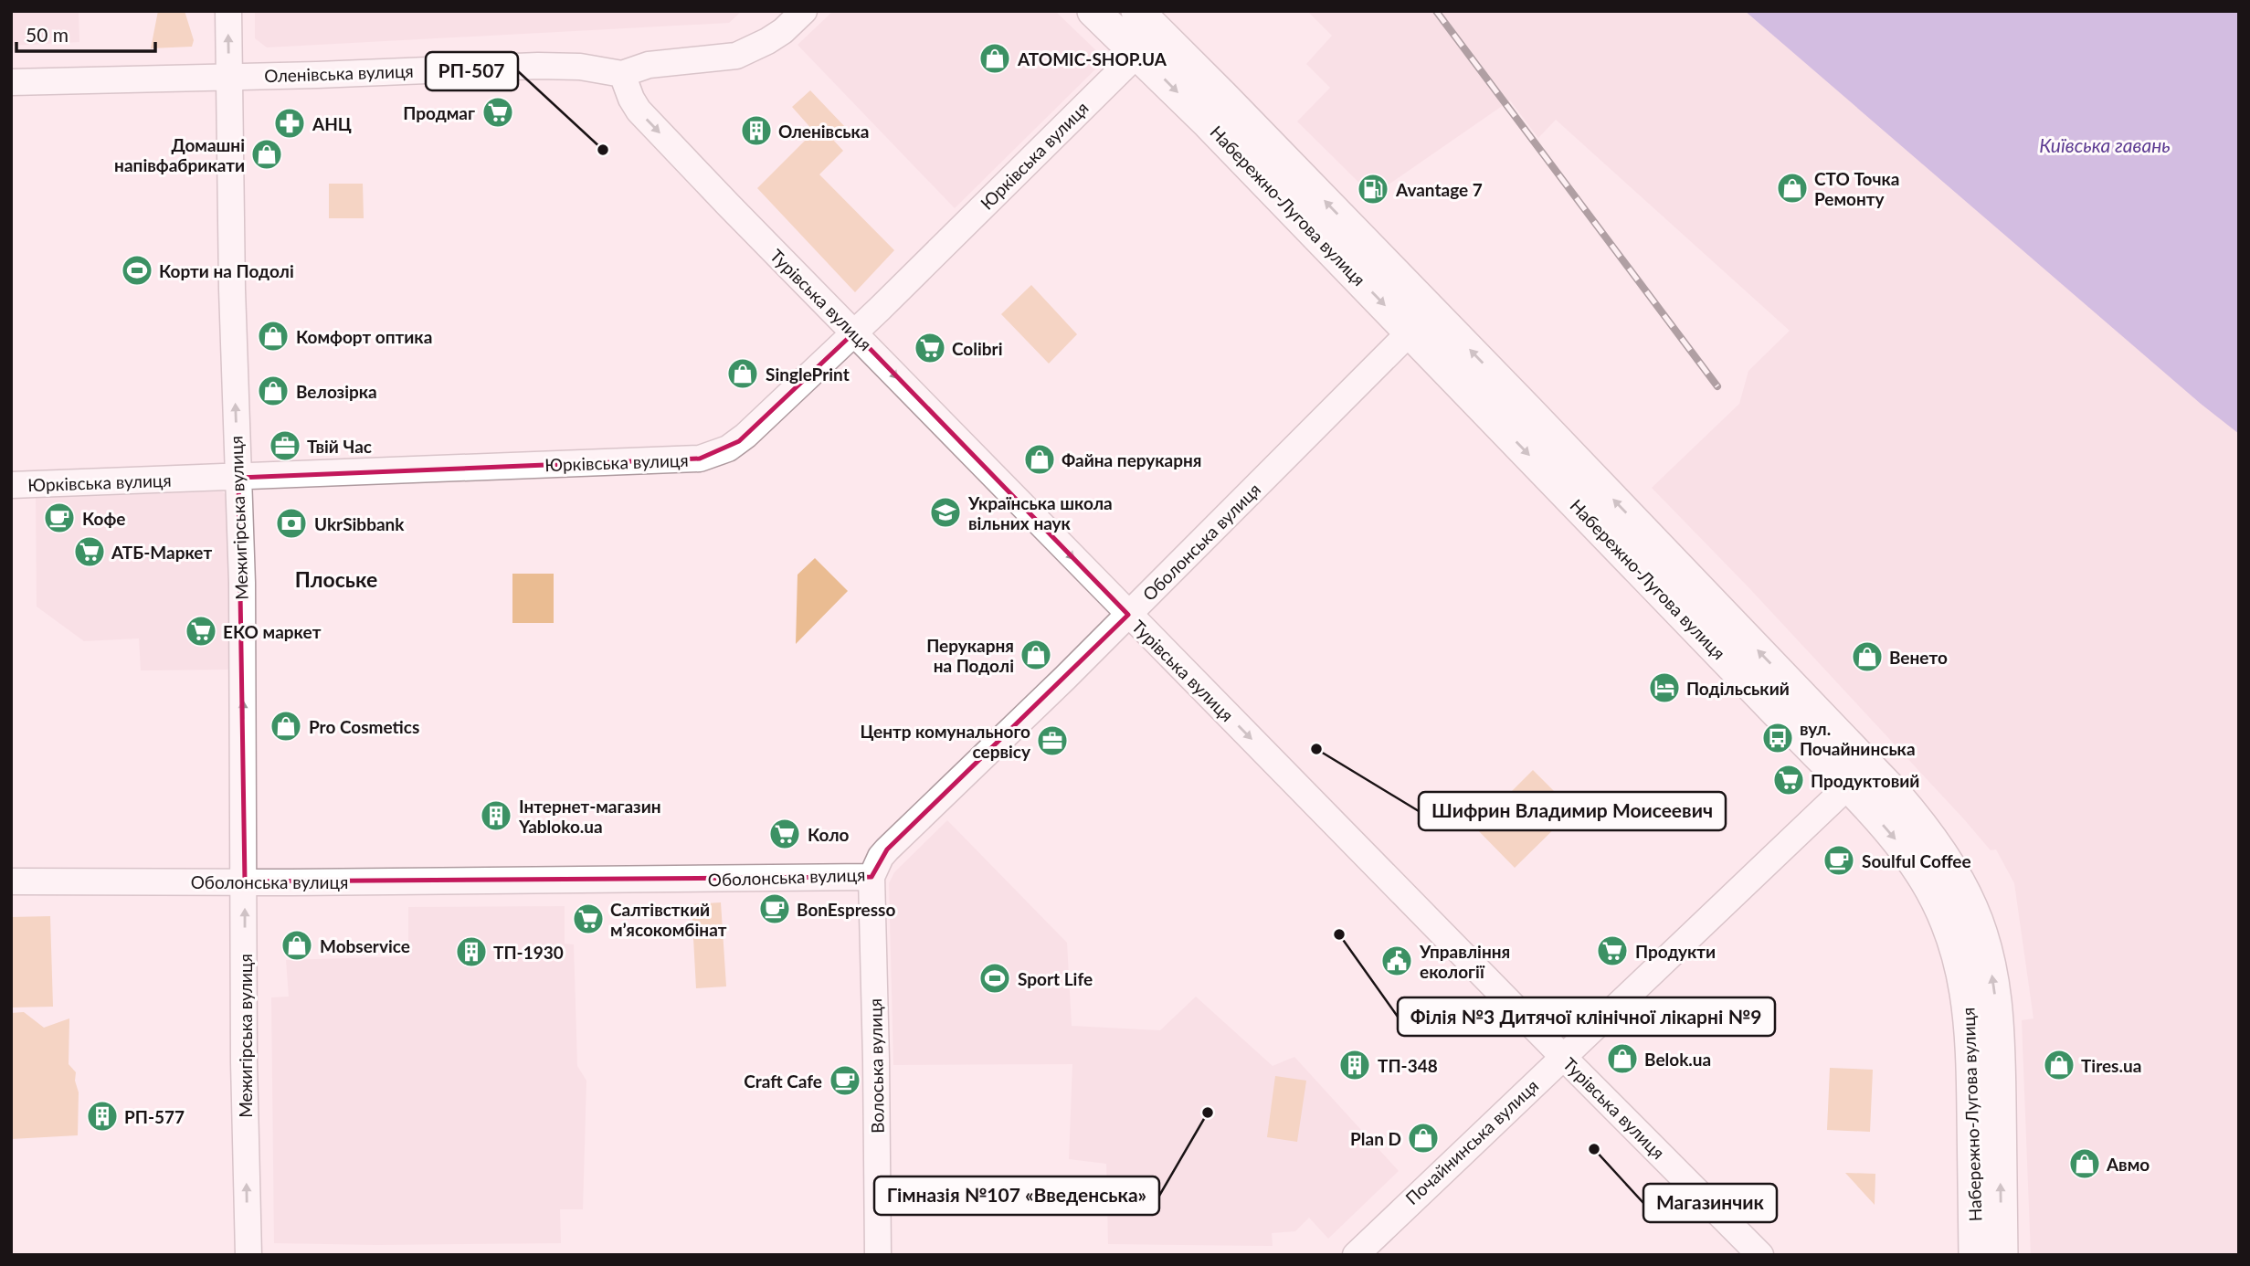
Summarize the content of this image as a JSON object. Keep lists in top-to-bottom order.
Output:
{
  "streets": {
    "main road": ["Набережно-Лугова вулиця"],
    "street": [
      "Оленівська вулиця",
      "Юрківська вулиця",
      "Турівська вулиця",
      "Межигірська вулиця",
      "Оболонська вулиця",
      "Волоська вулиця",
      "Почайнинська вулиця"
    ]
  },
  "crossings": [
    ["Оленівська вулиця", "Турівська вулиця"],
    ["Оленівська вулиця", "Межигірська вулиця"],
    ["Юрківська вулиця", "Набережно-Лугова вулиця"],
    ["Юрківська вулиця", "Турівська вулиця"],
    ["Юрківська вулиця", "Межигірська вулиця"],
    ["Набережно-Лугова вулиця", "Оболонська вулиця"],
    ["Набережно-Лугова вулиця", "Почайнинська вулиця"],
    ["Турівська вулиця", "Оболонська вулиця"],
    ["Турівська вулиця", "Почайнинська вулиця"],
    ["Межигірська вулиця", "Оболонська вулиця"],
    ["Оболонська вулиця", "Волоська вулиця"]
  ],
  "one_way": ["Турівська вулиця", "Межигірська вулиця"],
  "districts": ["Плоське"],
  "water": ["Київська гавань"],
  "places": {
    "shop": [
      "ATOMIC-SHOP.UA",
      "Домашні напівфабрикати",
      "СТО Точка Ремонту",
      "Комфорт оптика",
      "SinglePrint",
      "Велозірка",
      "Файна перукарня",
      "Перукарня на Подолі",
      "Венето",
      "Pro Cosmetics",
      "Mobservice",
      "Belok.ua",
      "Tires.ua",
      "Plan D",
      "Авмо"
    ],
    "supermarket": [
      "Продмаг",
      "Colibri",
      "АТБ-Маркет",
      "ЕКО маркет",
      "Продуктовий",
      "Коло",
      "Салтівсткий м’ясокомбінат",
      "Продукти"
    ],
    "pharmacy": ["АНЦ"],
    "building": [
      "Оленівська",
      "Інтернет-магазин Yabloko.ua",
      "ТП-1930",
      "ТП-348",
      "РП-577"
    ],
    "other": [
      "РП-507",
      "Шифрин Владимир Моисеевич",
      "Філія №3 Дитячої клінічної лікарні №9",
      "Гімназія №107 «Введенська»",
      "Магазинчик"
    ],
    "fuel station": ["Avantage 7"],
    "sports": ["Корти на Подолі", "Sport Life"],
    "office": ["Твій Час", "Центр комунального сервісу"],
    "school or university": ["Українська школа вільних наук"],
    "cafe": [
      "Кофе",
      "Soulful Coffee",
      "BonEspresso",
      "Craft Cafe"
    ],
    "bank": ["UkrSibbank"],
    "hotel": ["Подільський"],
    "bus stop": ["вул. Почайнинська"],
    "public building": ["Управління екології"]
  },
  "scale_bar": "50 m"
}
